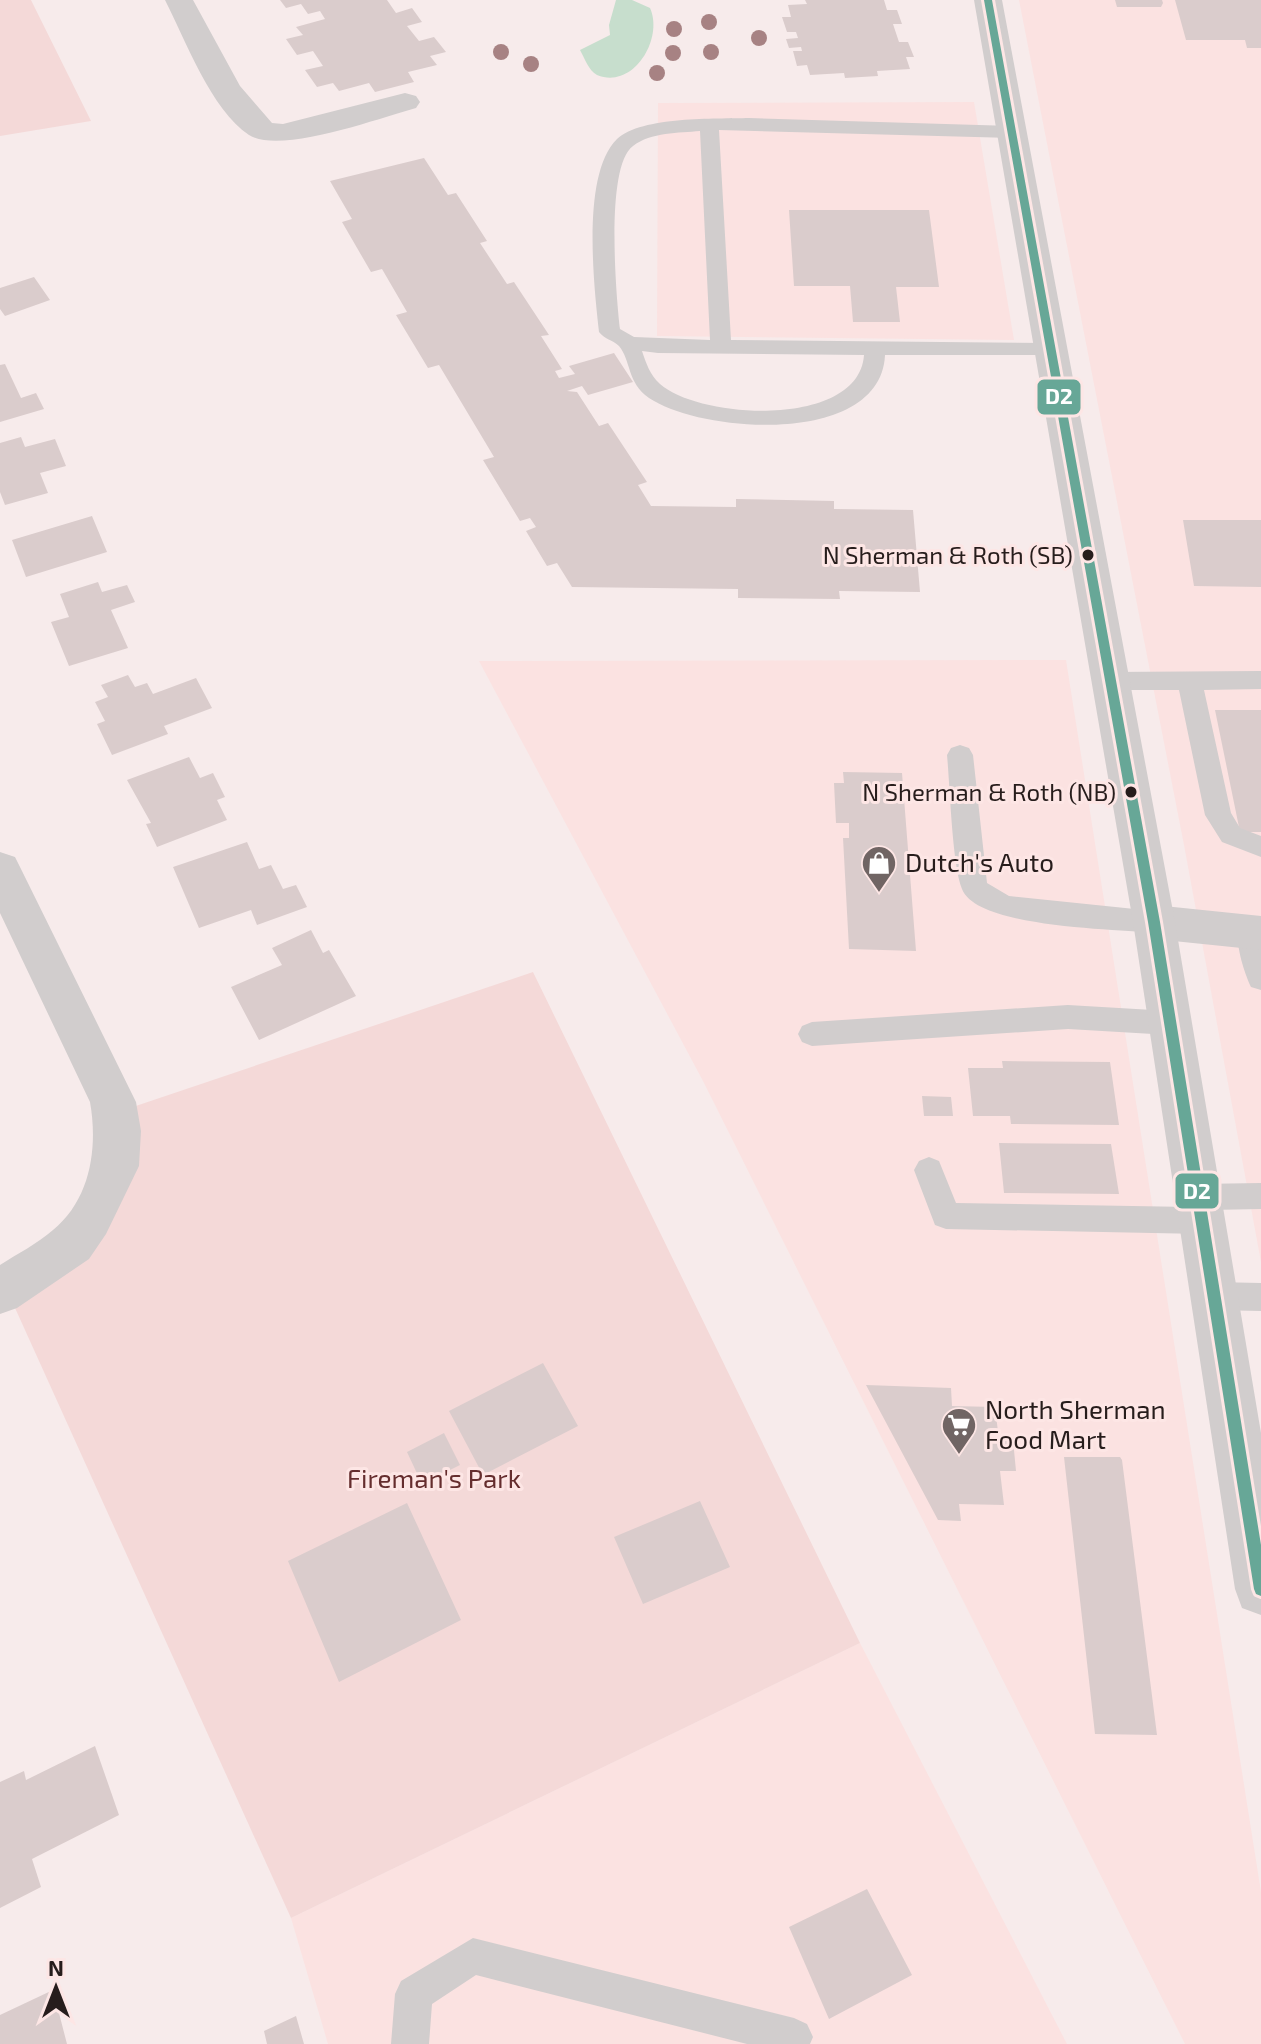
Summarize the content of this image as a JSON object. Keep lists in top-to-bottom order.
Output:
{
  "parks": ["Fireman's Park"],
  "places": {
    "other": ["N Sherman & Roth (SB)", "N Sherman & Roth (NB)"],
    "shop": ["Dutch's Auto"],
    "supermarket": ["North Sherman Food Mart"]
  },
  "lines": ["transit line D2"],
  "north": "top"
}
